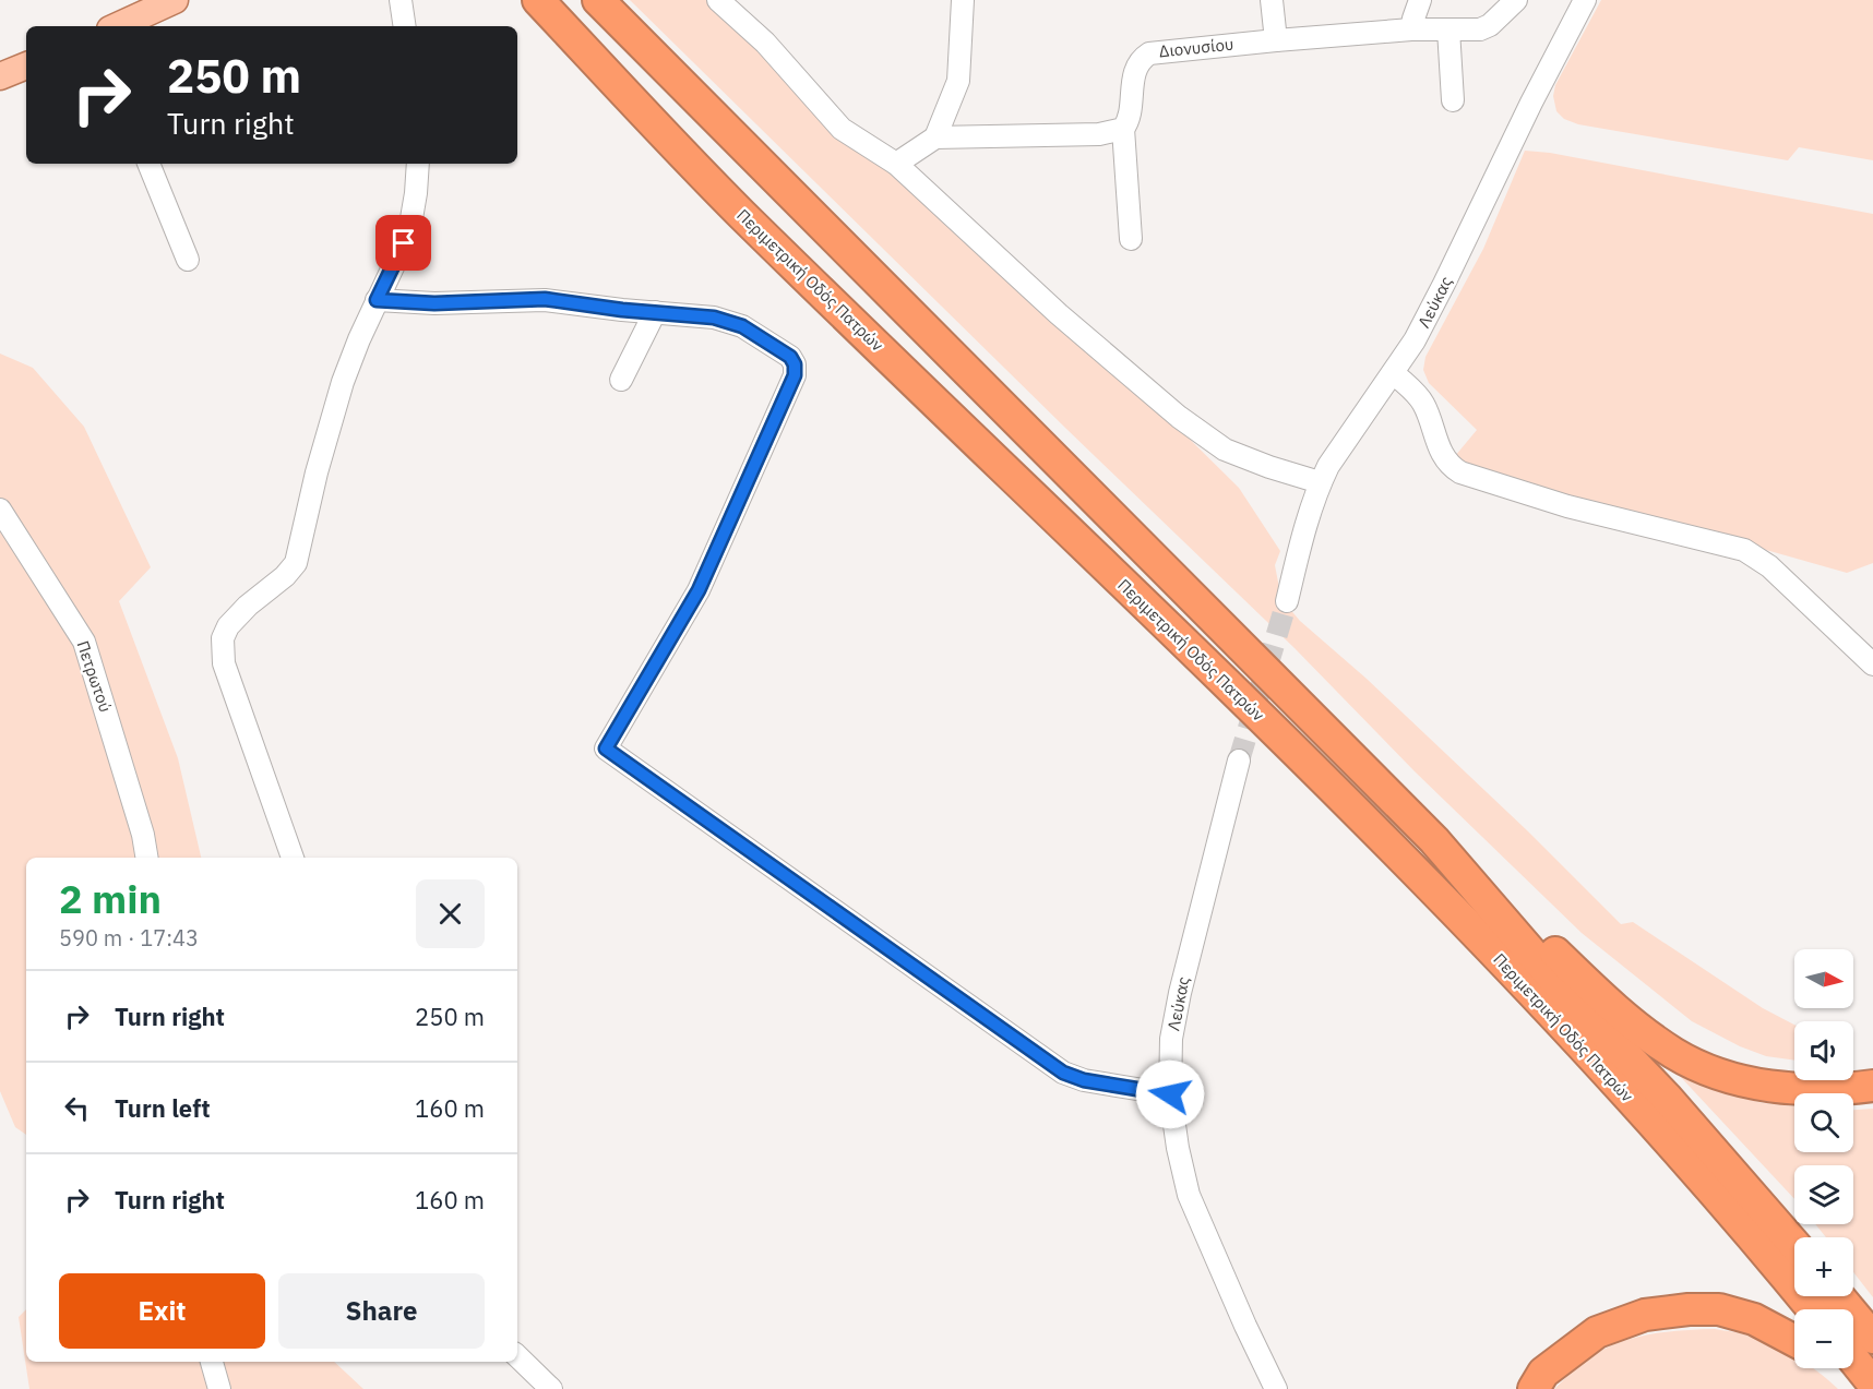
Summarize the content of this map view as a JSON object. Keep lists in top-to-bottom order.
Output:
{
  "streets": {
    "highway": ["Περιμετρική Οδός Πατρών"],
    "street": ["Διονυσίου", "Λεύκας", "Πετρωτού"]
  },
  "north": "right",
  "page": {
    "turn": ["250 m", "Turn right"],
    "heading": ["2 min", "590 m · 17:43"],
    "map_buttons": ["+", "−"],
    "list": [
      {
        "name": "Turn right",
        "value": "250 m"
      },
      {
        "name": "Turn left",
        "value": "160 m"
      },
      {
        "name": "Turn right",
        "value": "160 m"
      }
    ],
    "buttons": ["Exit", "Share"]
  }
}
